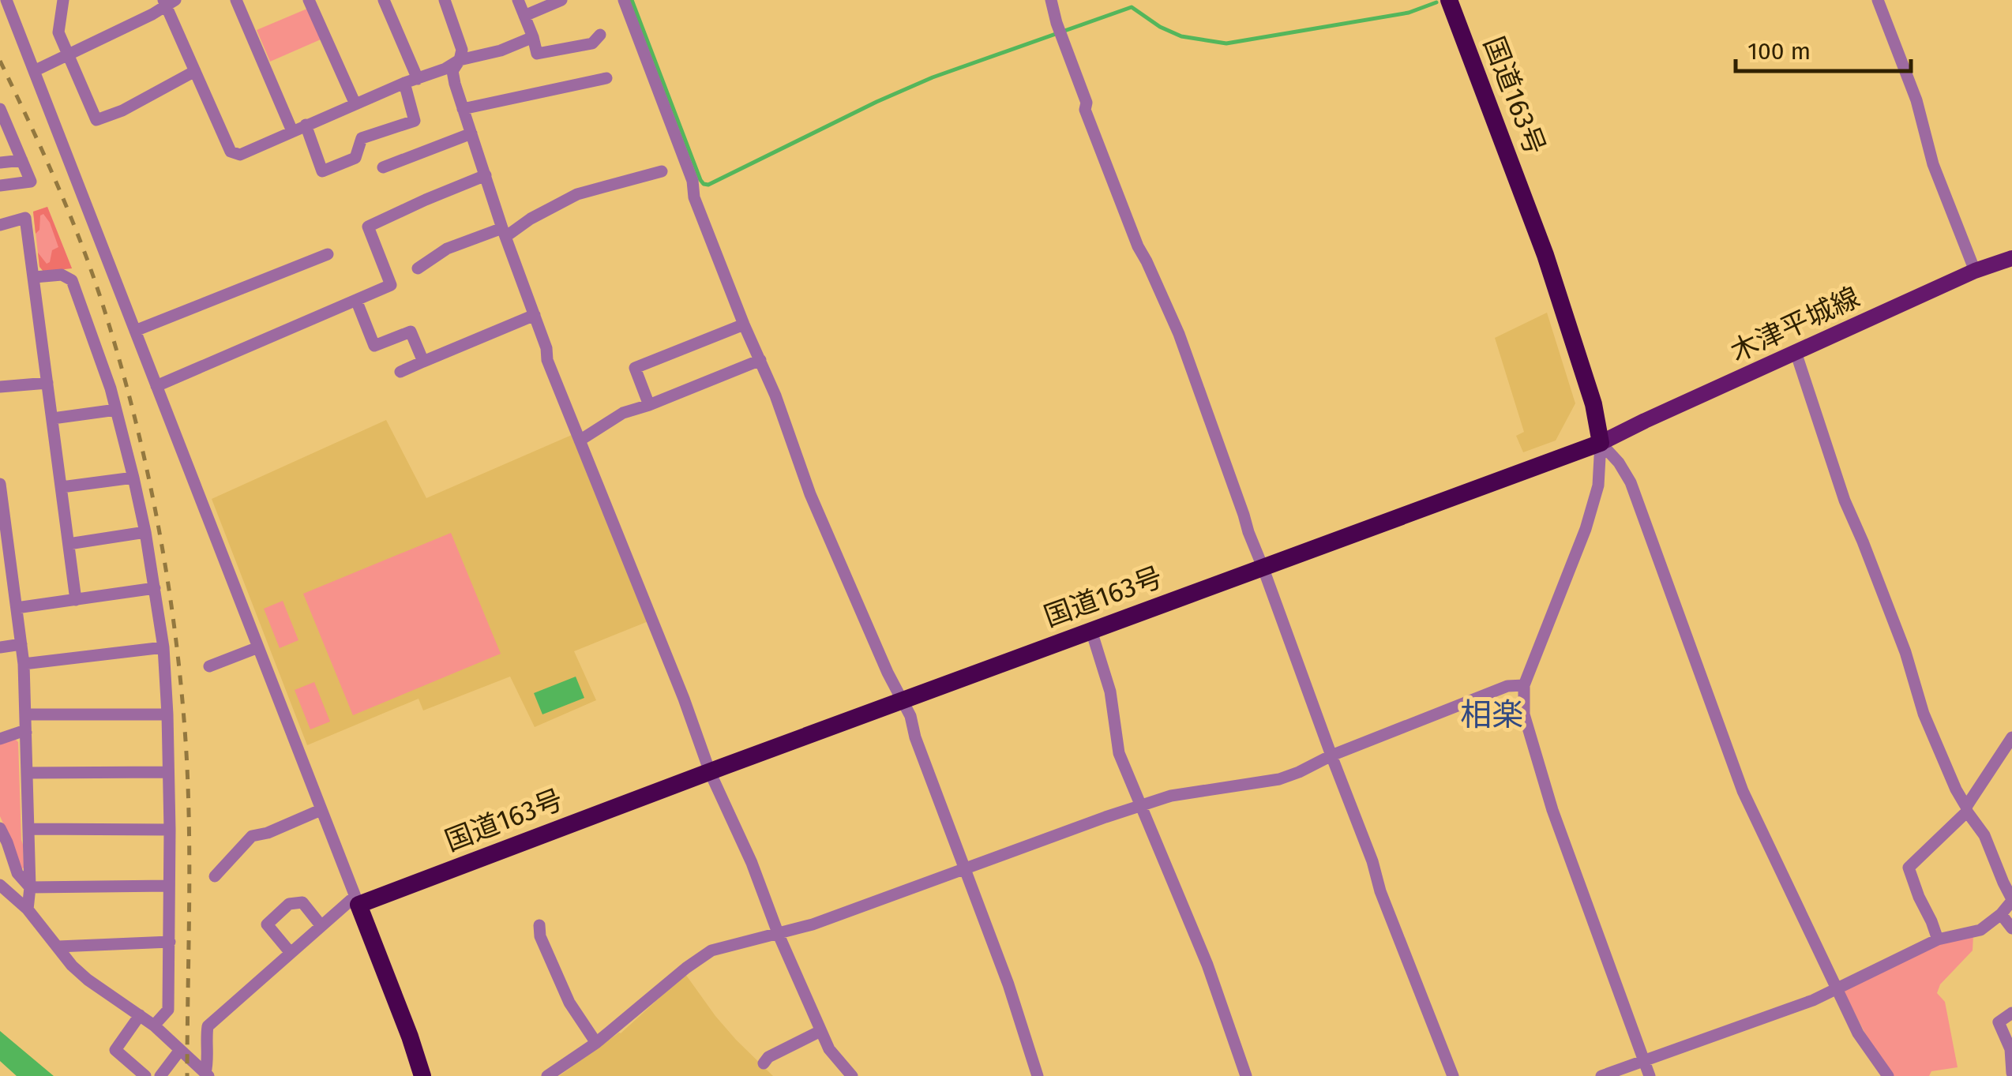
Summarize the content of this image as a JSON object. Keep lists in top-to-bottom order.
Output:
{
  "streets": {
    "highway": ["国道163号"],
    "main road": ["木津平城線"]
  },
  "crossings": [
    ["国道163号", "木津平城線"]
  ],
  "districts": ["相楽"],
  "scale_bar": "100 m"
}
